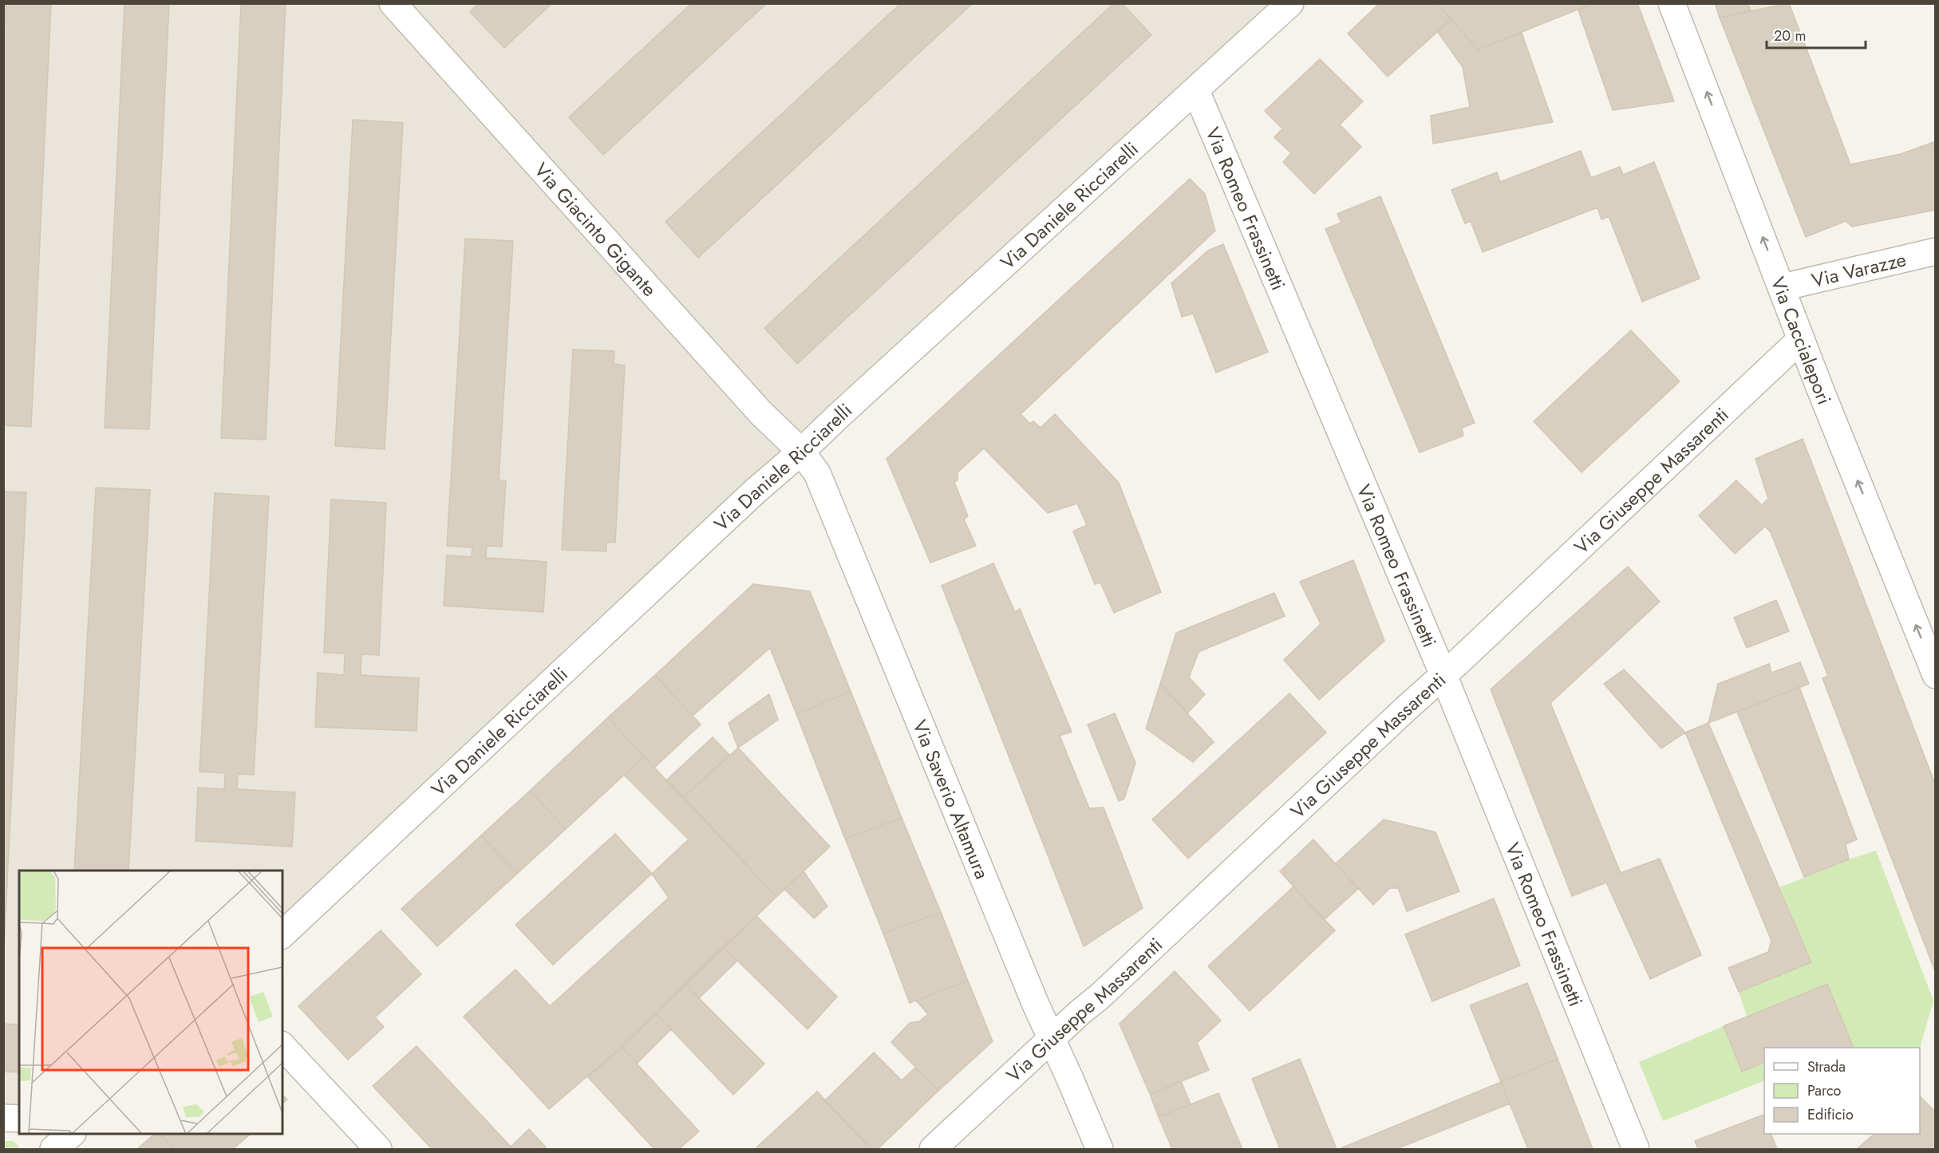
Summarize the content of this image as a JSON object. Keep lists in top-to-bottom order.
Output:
{
  "streets": {
    "street": [
      "Via Daniele Ricciarelli",
      "Via Romeo Frassinetti",
      "Via Giacinto Gigante",
      "Via Varazze",
      "Via Caccialepori",
      "Via Giuseppe Massarenti",
      "Via Saverio Altamura"
    ]
  },
  "crossings": [
    ["Via Daniele Ricciarelli", "Via Romeo Frassinetti"],
    ["Via Daniele Ricciarelli", "Via Giacinto Gigante"],
    ["Via Daniele Ricciarelli", "Via Saverio Altamura"],
    ["Via Romeo Frassinetti", "Via Giuseppe Massarenti"],
    ["Via Giacinto Gigante", "Via Saverio Altamura"],
    ["Via Varazze", "Via Caccialepori"],
    ["Via Caccialepori", "Via Giuseppe Massarenti"],
    ["Via Giuseppe Massarenti", "Via Saverio Altamura"]
  ],
  "one_way": ["Via Caccialepori"],
  "legend": ["Strada", "Parco", "Edificio"],
  "scale_bar": "20 m"
}
